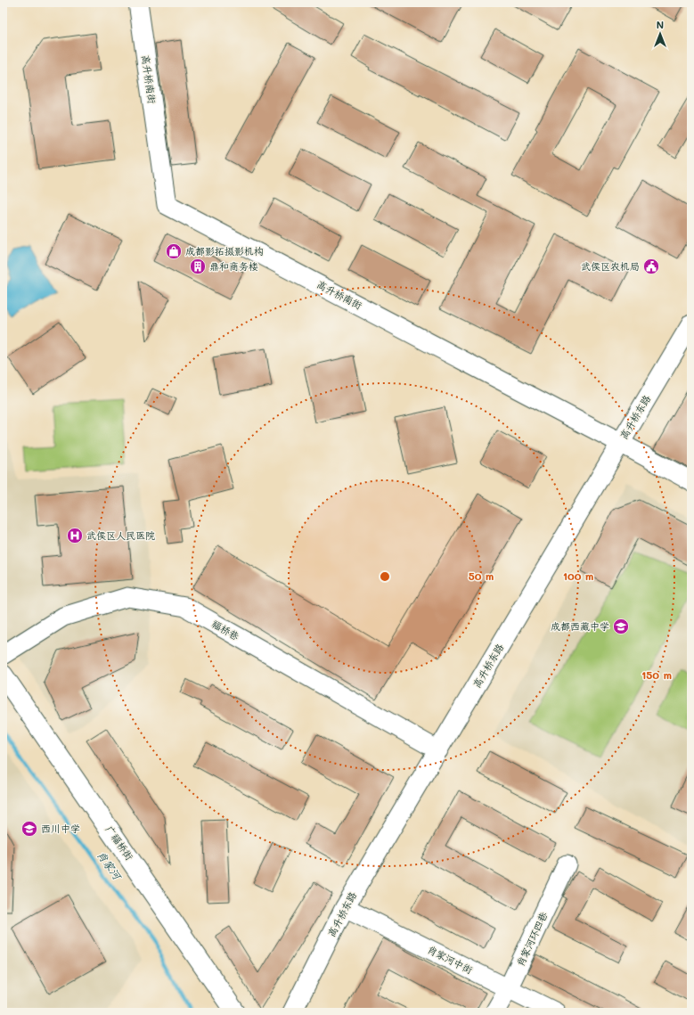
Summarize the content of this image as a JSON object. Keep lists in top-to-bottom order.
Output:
{
  "streets": {
    "main road": ["广福桥街"],
    "street": [
      "高升桥南街",
      "高升桥东路",
      "福桥巷",
      "肖家河环四巷",
      "肖家河中街"
    ]
  },
  "crossings": [
    ["高升桥南街", "高升桥东路"],
    ["高升桥东路", "福桥巷"],
    ["高升桥东路", "肖家河中街"],
    ["肖家河环四巷", "肖家河中街"]
  ],
  "water": ["肖家河"],
  "places": {
    "shop": ["成都影拓摄影机构"],
    "building": ["鼎和商务楼"],
    "public building": ["武侯区农机局"],
    "hospital": ["武侯区人民医院"],
    "school or university": ["成都西藏中学", "西川中学"]
  },
  "north": "top",
  "rings": ["50 m", "100 m", "150 m"]
}
